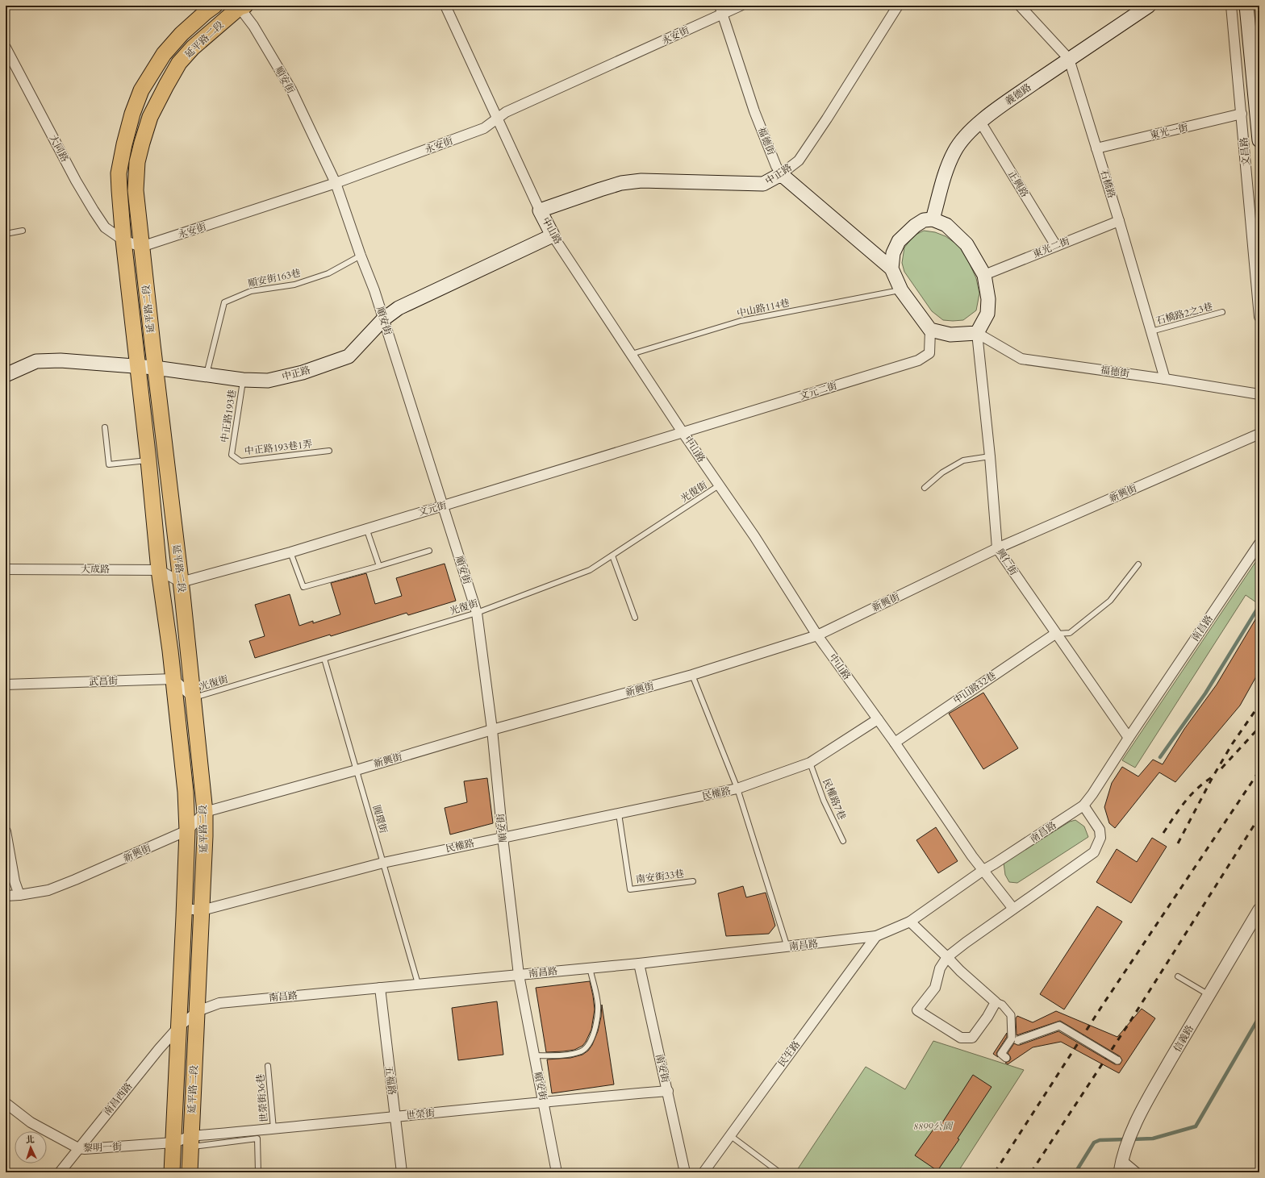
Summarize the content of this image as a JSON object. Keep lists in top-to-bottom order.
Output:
{
  "streets": {
    "main road": [
      "延平路二段",
      "義德路",
      "福德街",
      "中正路",
      "中山路"
    ],
    "street": [
      "永安街",
      "順安街",
      "東光一街",
      "大同路",
      "文昌路",
      "正興路",
      "石橋路",
      "東光二街",
      "文元二街",
      "新興街",
      "文元街",
      "興仁街",
      "大成路",
      "南昌路",
      "武昌街",
      "中山路32巷",
      "民權路",
      "信義路",
      "民生路",
      "南安街",
      "五福路",
      "南昌西路",
      "世榮街",
      "黎明一街"
    ],
    "lane": [
      "順安街163巷",
      "中山路114巷",
      "石橋路2之3巷",
      "中正路193巷",
      "中正路193巷1弄",
      "光復街",
      "民權路7巷",
      "圓環街",
      "南安街33巷",
      "世榮街36巷"
    ]
  },
  "crossings": [
    ["永安街", "延平路二段"],
    ["永安街", "順安街"],
    ["永安街", "福德街"],
    ["永安街", "中山路"],
    ["延平路二段", "順安街"],
    ["延平路二段", "大同路"],
    ["延平路二段", "中正路"],
    ["延平路二段", "光復街"],
    ["延平路二段", "新興街"],
    ["延平路二段", "文元街"],
    ["延平路二段", "大成路"],
    ["延平路二段", "南昌路"],
    ["延平路二段", "武昌街"],
    ["延平路二段", "民權路"],
    ["延平路二段", "南昌西路"],
    ["延平路二段", "世榮街"],
    ["延平路二段", "黎明一街"],
    ["順安街", "中正路"],
    ["順安街", "順安街163巷"],
    ["順安街", "光復街"],
    ["順安街", "新興街"],
    ["順安街", "文元街"],
    ["順安街", "南昌路"],
    ["順安街", "民權路"],
    ["順安街", "世榮街"],
    ["義德路", "福德街"],
    ["義德路", "正興路"],
    ["義德路", "石橋路"],
    ["義德路", "東光二街"],
    ["義德路", "中山路114巷"],
    ["義德路", "文元二街"],
    ["義德路", "興仁街"],
    ["東光一街", "文昌路"],
    ["東光一街", "石橋路"],
    ["福德街", "中正路"],
    ["福德街", "石橋路"],
    ["福德街", "東光二街"],
    ["福德街", "中山路114巷"],
    ["福德街", "文元二街"],
    ["福德街", "興仁街"],
    ["中正路", "中山路"],
    ["中正路", "順安街163巷"],
    ["中正路", "中正路193巷"],
    ["正興路", "東光二街"],
    ["石橋路", "東光二街"],
    ["石橋路", "石橋路2之3巷"],
    ["中山路", "中山路114巷"],
    ["中山路", "文元二街"],
    ["中山路", "光復街"],
    ["中山路", "新興街"],
    ["中山路", "文元街"],
    ["中山路", "南昌路"],
    ["中山路", "中山路32巷"],
    ["中山路", "民權路"],
    ["東光二街", "中山路114巷"],
    ["東光二街", "文元二街"],
    ["東光二街", "興仁街"],
    ["中山路114巷", "文元二街"],
    ["中山路114巷", "興仁街"],
    ["文元二街", "文元街"],
    ["文元二街", "興仁街"],
    ["中正路193巷", "中正路193巷1弄"],
    ["光復街", "圓環街"],
    ["新興街", "興仁街"],
    ["新興街", "民權路"],
    ["新興街", "圓環街"],
    ["文元街", "大成路"],
    ["興仁街", "南昌路"],
    ["興仁街", "中山路32巷"],
    ["南昌路", "民權路"],
    ["南昌路", "圓環街"],
    ["南昌路", "民生路"],
    ["南昌路", "南安街"],
    ["南昌路", "五福路"],
    ["南昌路", "南昌西路"],
    ["民權路", "民權路7巷"],
    ["民權路", "圓環街"],
    ["民權路", "南安街33巷"],
    ["南安街", "世榮街"],
    ["五福路", "世榮街"],
    ["世榮街36巷", "世榮街"],
    ["南昌西路", "黎明一街"],
    ["世榮街", "黎明一街"]
  ],
  "parks": ["8899公園"],
  "north": "top"
}
